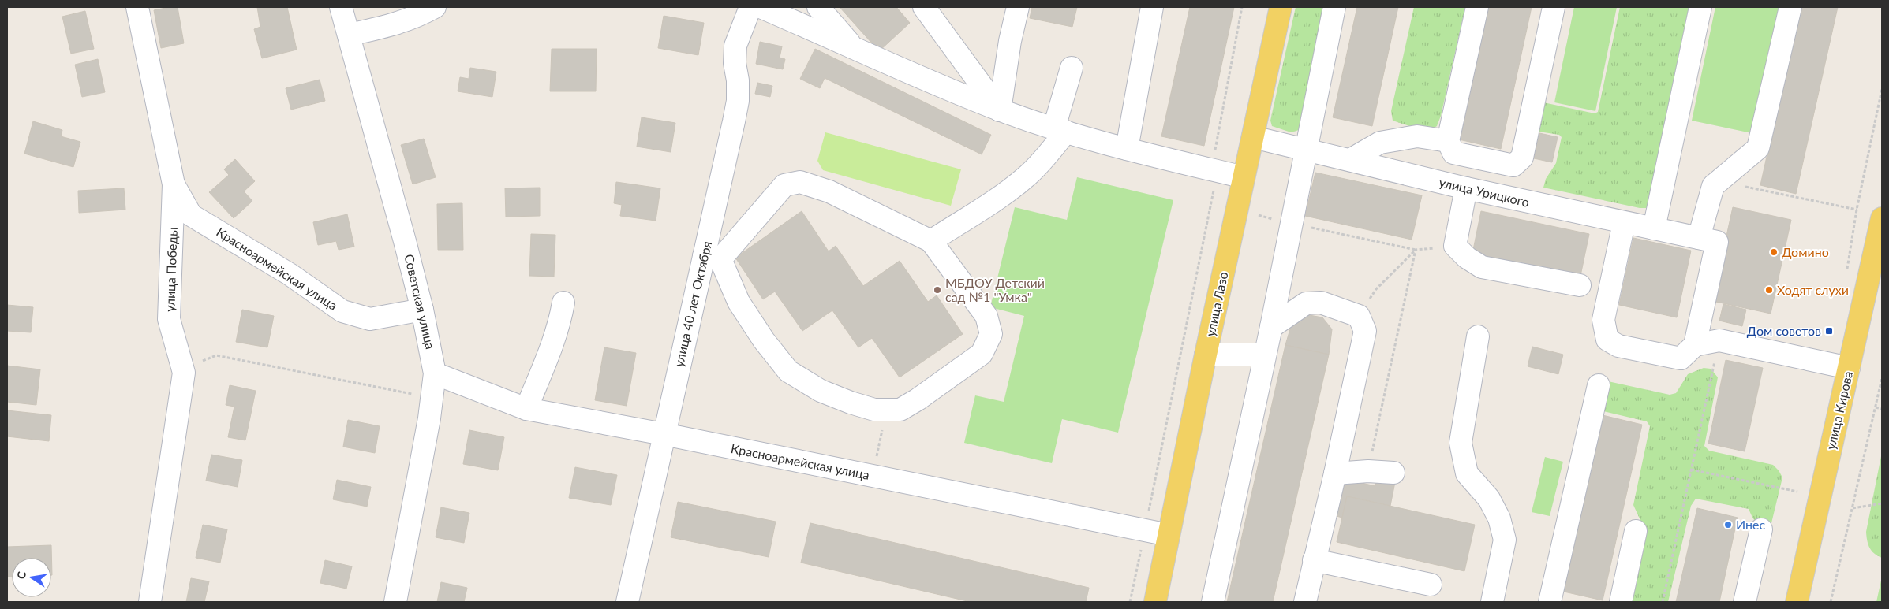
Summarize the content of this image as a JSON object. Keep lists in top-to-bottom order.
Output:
{
  "streets": {
    "main road": ["улица Лазо", "улица Кирова"],
    "street": [
      "улица Урицкого",
      "Красноармейская улица",
      "улица Победы",
      "Советская улица",
      "улица 40 лет Октября"
    ]
  },
  "crossings": [
    ["улица Урицкого", "улица Лазо"],
    ["Красноармейская улица", "улица Победы"],
    ["Красноармейская улица", "Советская улица"],
    ["Красноармейская улица", "улица 40 лет Октября"],
    ["Красноармейская улица", "улица Лазо"]
  ],
  "places": {
    "other": [
      "Домино",
      "МБДОУ Детский сад №1 \"Умка\"",
      "Ходят слухи",
      "Инес"
    ],
    "transit": ["Дом советов"]
  },
  "north": "left"
}
